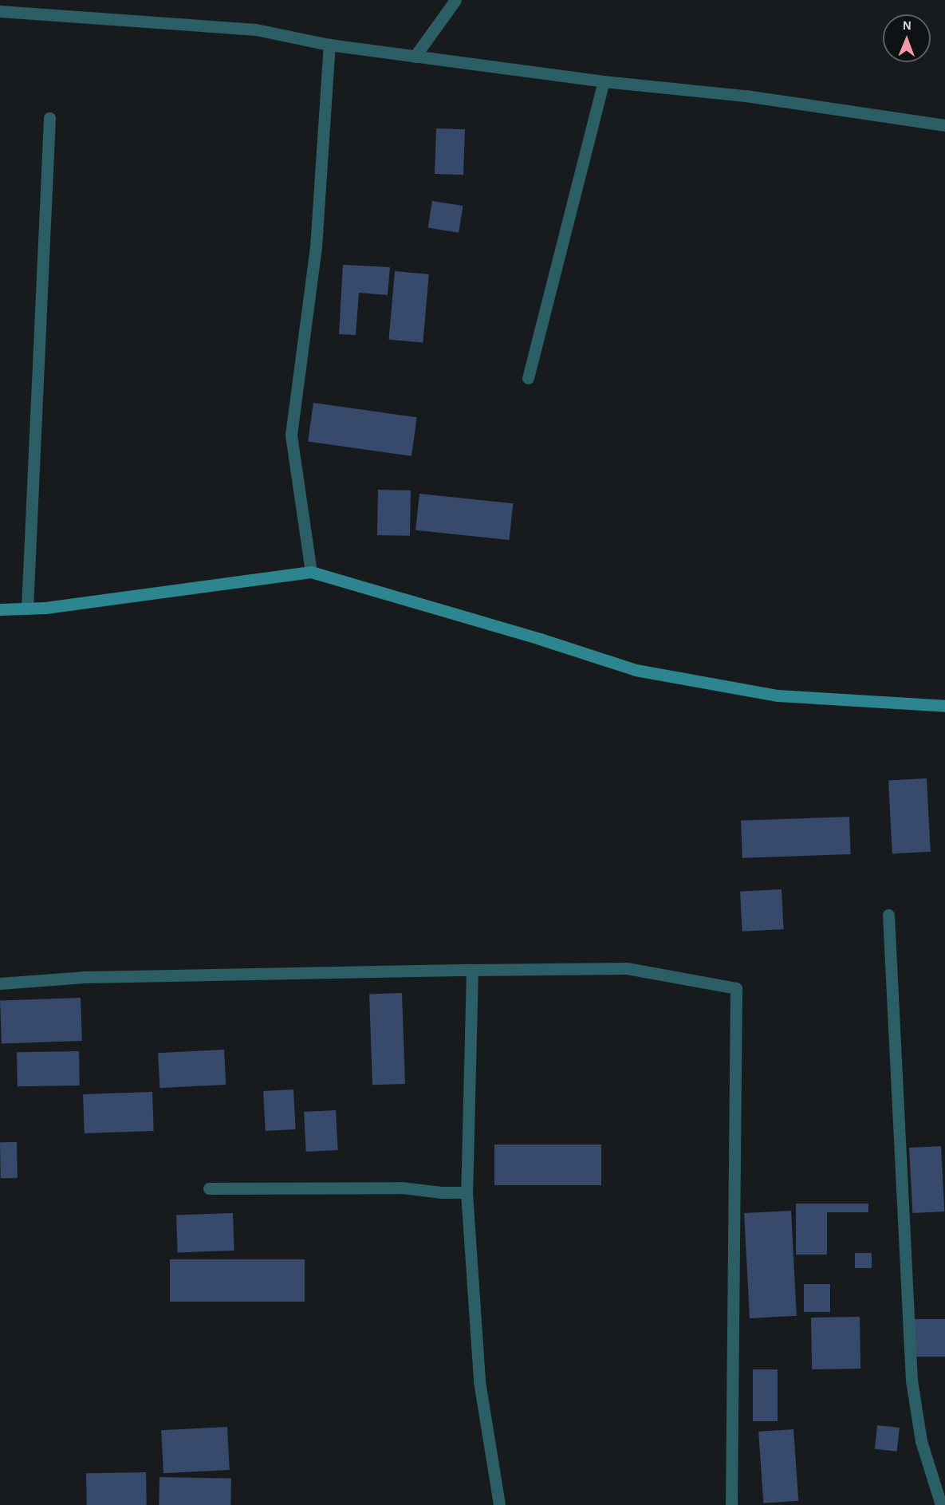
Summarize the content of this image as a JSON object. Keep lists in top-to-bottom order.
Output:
{
  "north": "top"
}
